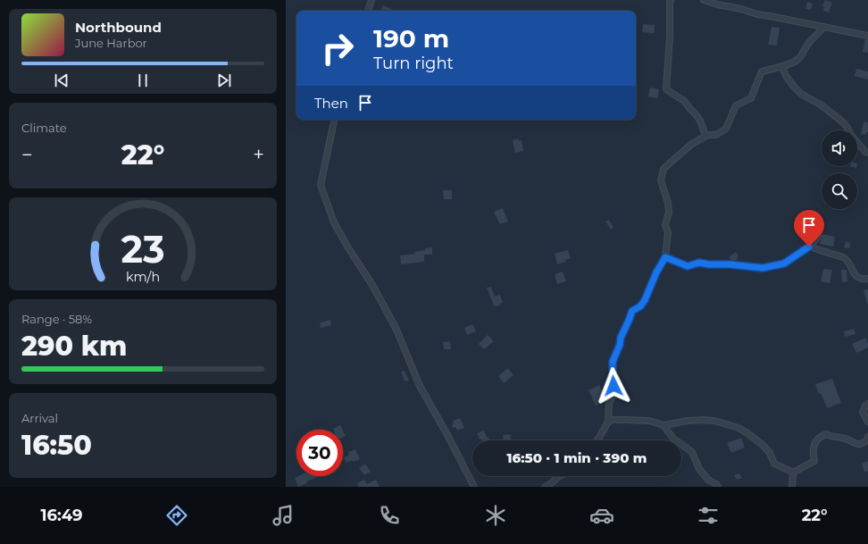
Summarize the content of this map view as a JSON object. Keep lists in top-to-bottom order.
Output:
{
  "page": {
    "turn": ["190 m", "Turn right"],
    "song": ["Northbound", "June Harbor"],
    "then": "Then",
    "tile": [
      "Climate",
      ["Range · 58%", "290 km"],
      ["Arrival", "16:50"]
    ],
    "heat": ["−", "22°", "+"],
    "limit": "30",
    "trip": "16:50 · 1 min · 390 m",
    "tabs": ["16:49", "22°"],
    "gauge": ["23", "km/h"]
  }
}
